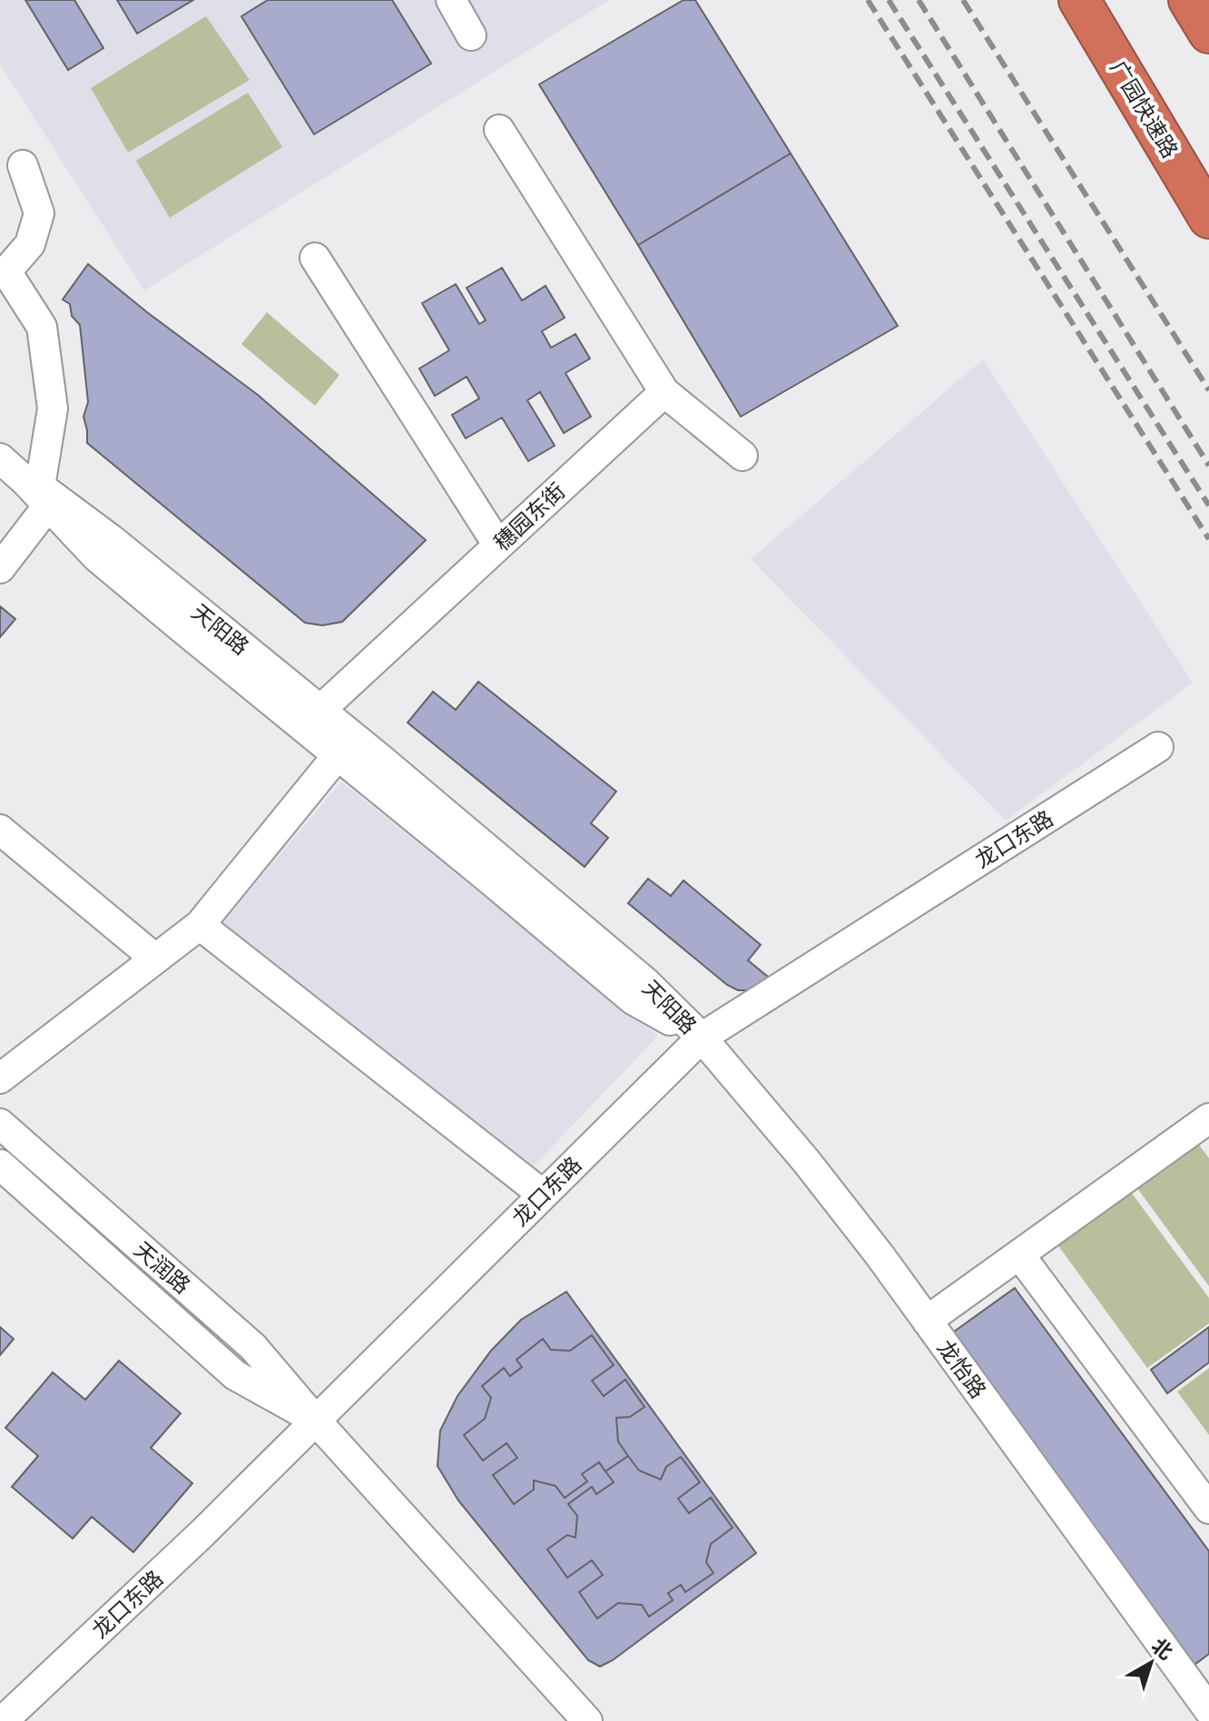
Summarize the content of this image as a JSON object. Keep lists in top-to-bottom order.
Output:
{
  "streets": {
    "highway": ["广园快速路"],
    "street": [
      "穗园东街",
      "天阳路",
      "龙口东路",
      "天润路",
      "龙怡路"
    ]
  },
  "crossings": [
    ["穗园东街", "天阳路"],
    ["天阳路", "龙口东路"],
    ["天阳路", "龙怡路"],
    ["龙口东路", "天润路"],
    ["龙口东路", "龙怡路"]
  ],
  "north": "top right"
}
